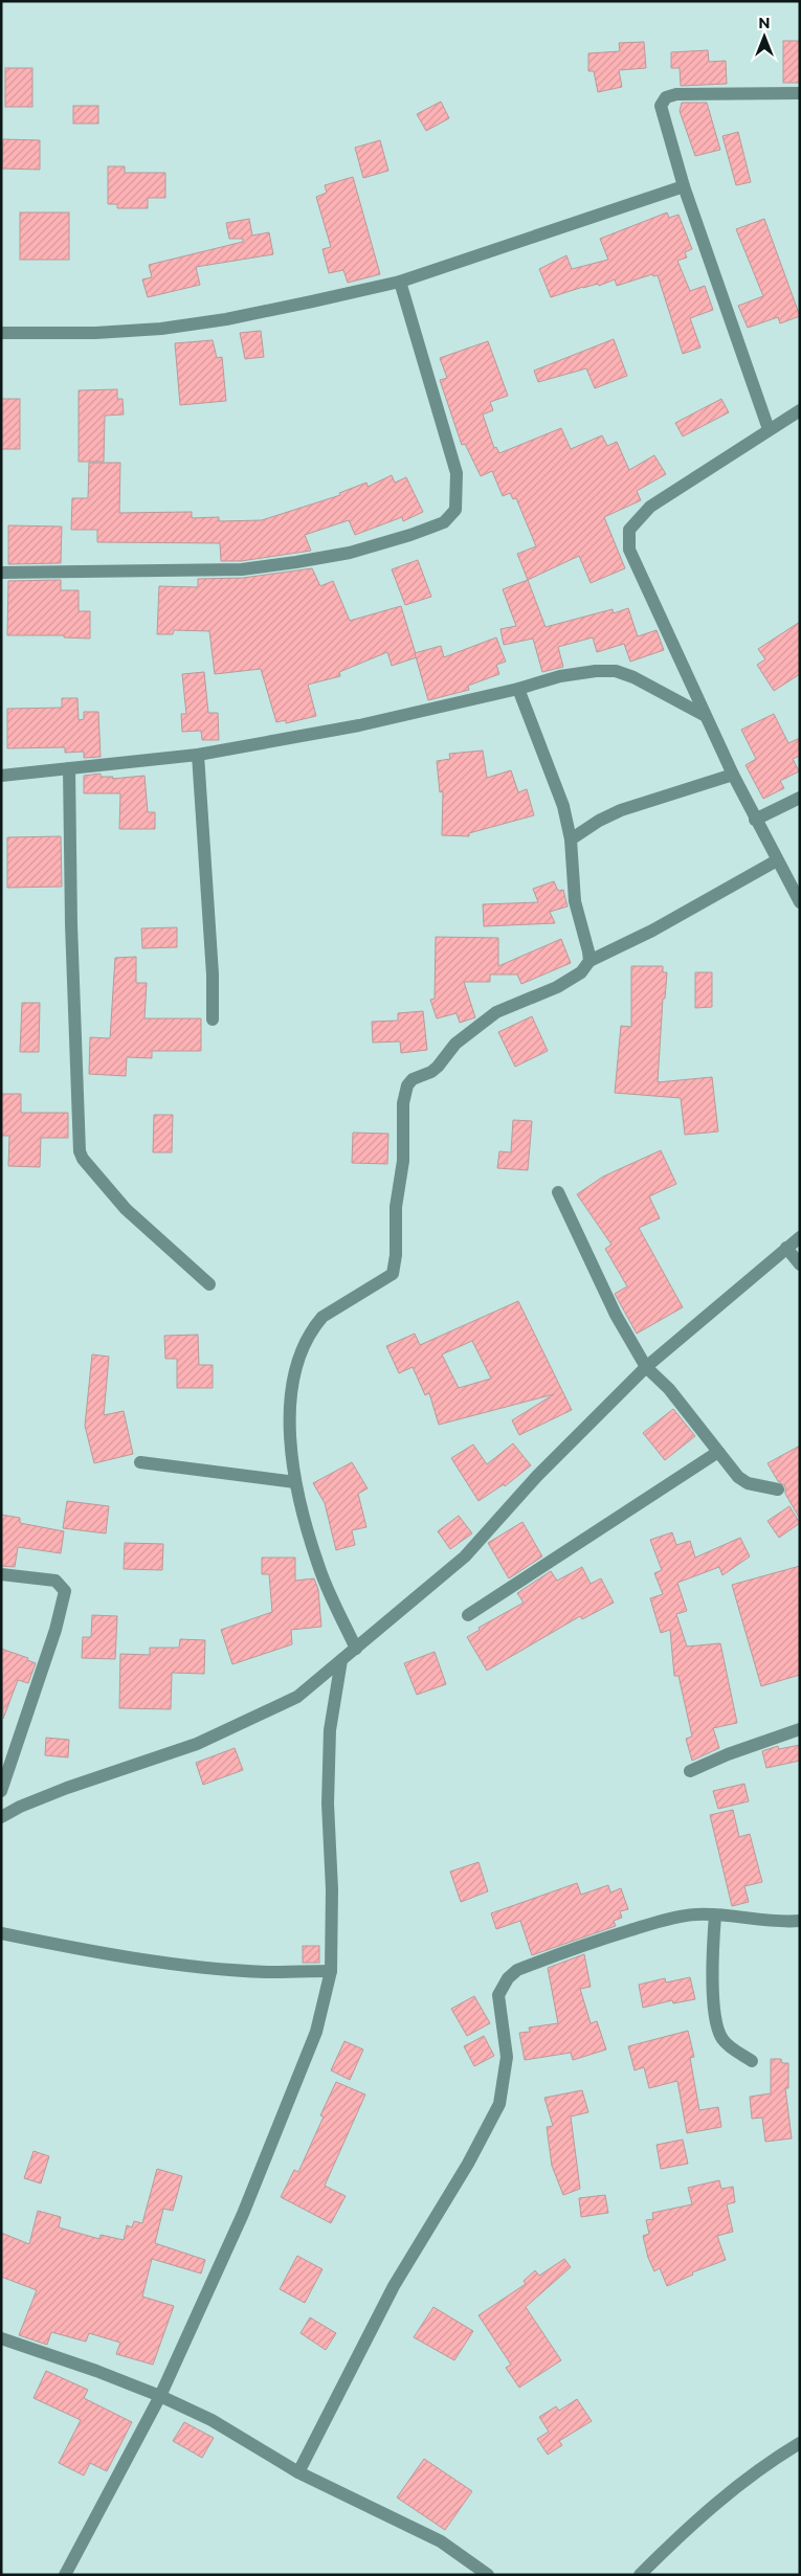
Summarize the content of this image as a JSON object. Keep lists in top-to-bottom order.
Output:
{
  "north": "top"
}
